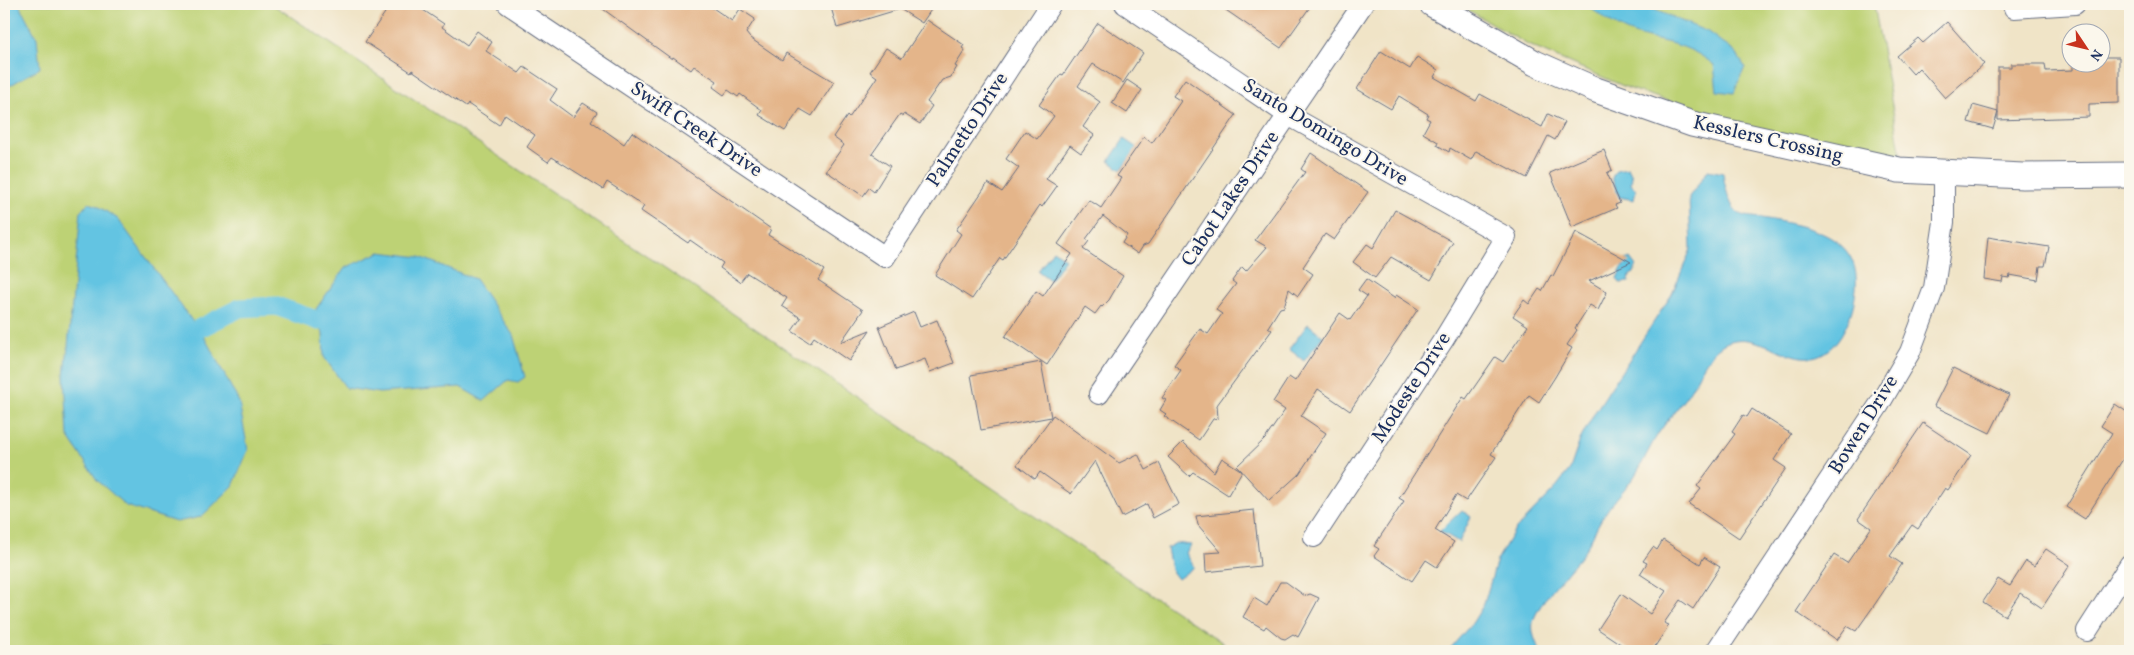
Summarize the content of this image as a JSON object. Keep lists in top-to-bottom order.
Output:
{
  "streets": {
    "street": [
      "Swift Creek Drive",
      "Palmetto Drive",
      "Santo Domingo Drive",
      "Kesslers Crossing",
      "Cabot Lakes Drive",
      "Modeste Drive",
      "Bowen Drive"
    ]
  },
  "crossings": [
    ["Swift Creek Drive", "Palmetto Drive"],
    ["Santo Domingo Drive", "Cabot Lakes Drive"],
    ["Santo Domingo Drive", "Modeste Drive"],
    ["Kesslers Crossing", "Bowen Drive"]
  ],
  "north": "bottom right"
}
